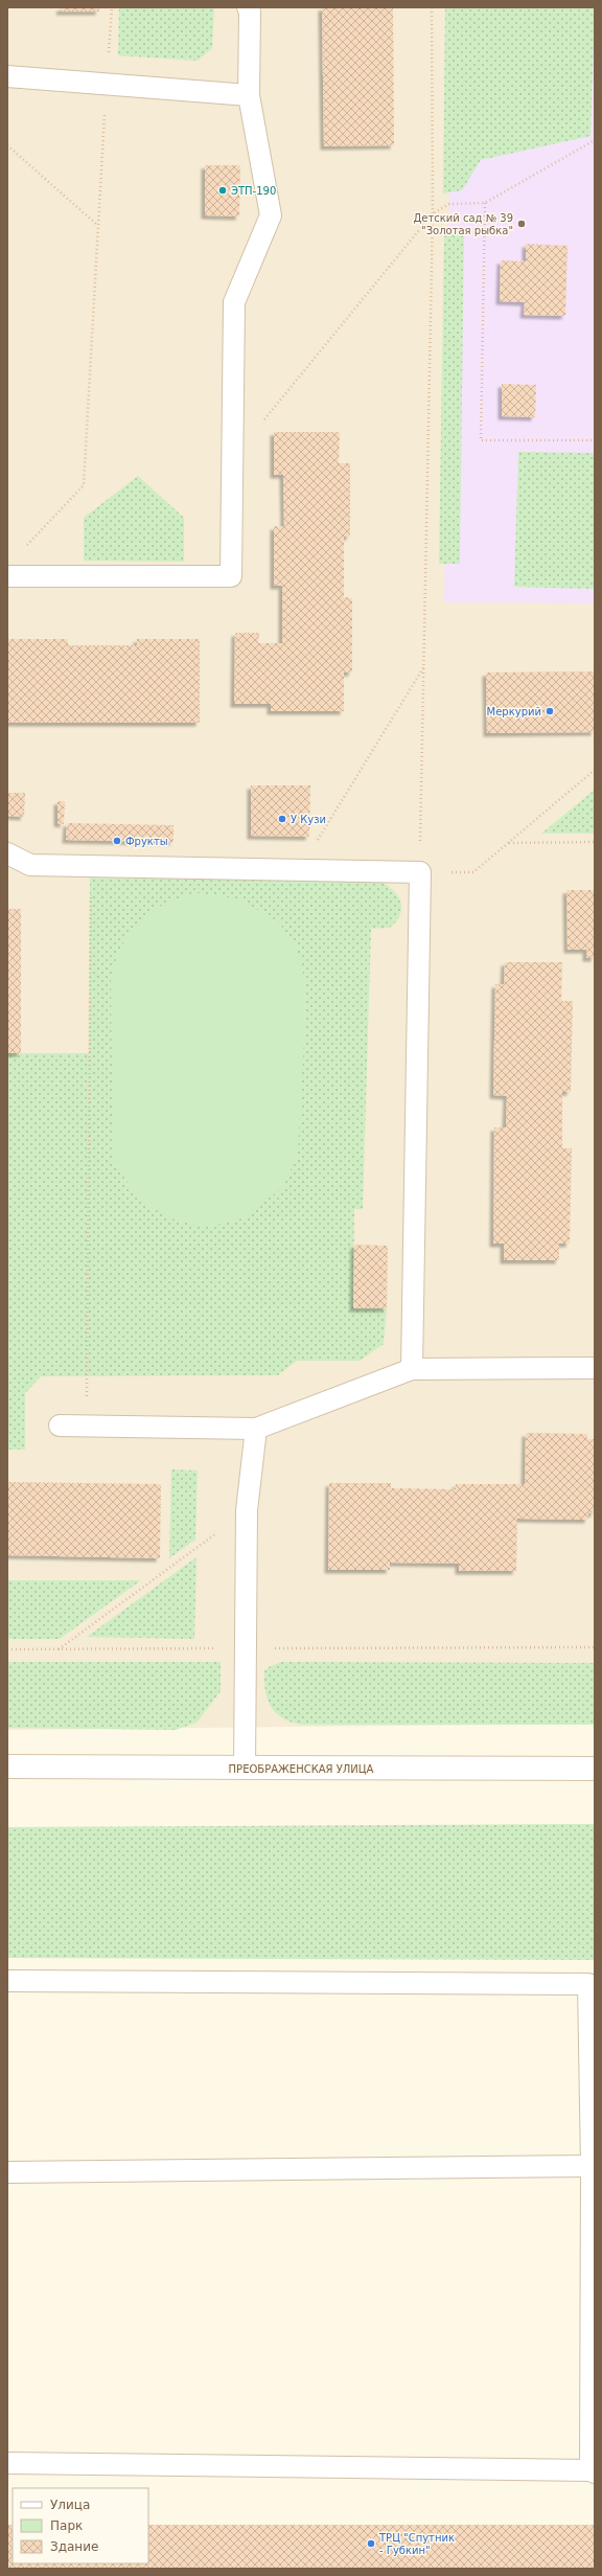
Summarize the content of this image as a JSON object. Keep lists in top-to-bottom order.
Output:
{
  "streets": {
    "main road": ["ПРЕОБРАЖЕНСКАЯ УЛИЦА"]
  },
  "places": [
    "ЭТП-190",
    "Детский сад № 39 \"Золотая рыбка\"",
    "Меркурий",
    "У Кузи",
    "Фрукты",
    "ТРЦ \"Спутник - Губкин\""
  ],
  "legend": ["Улица", "Парк", "Здание"]
}
